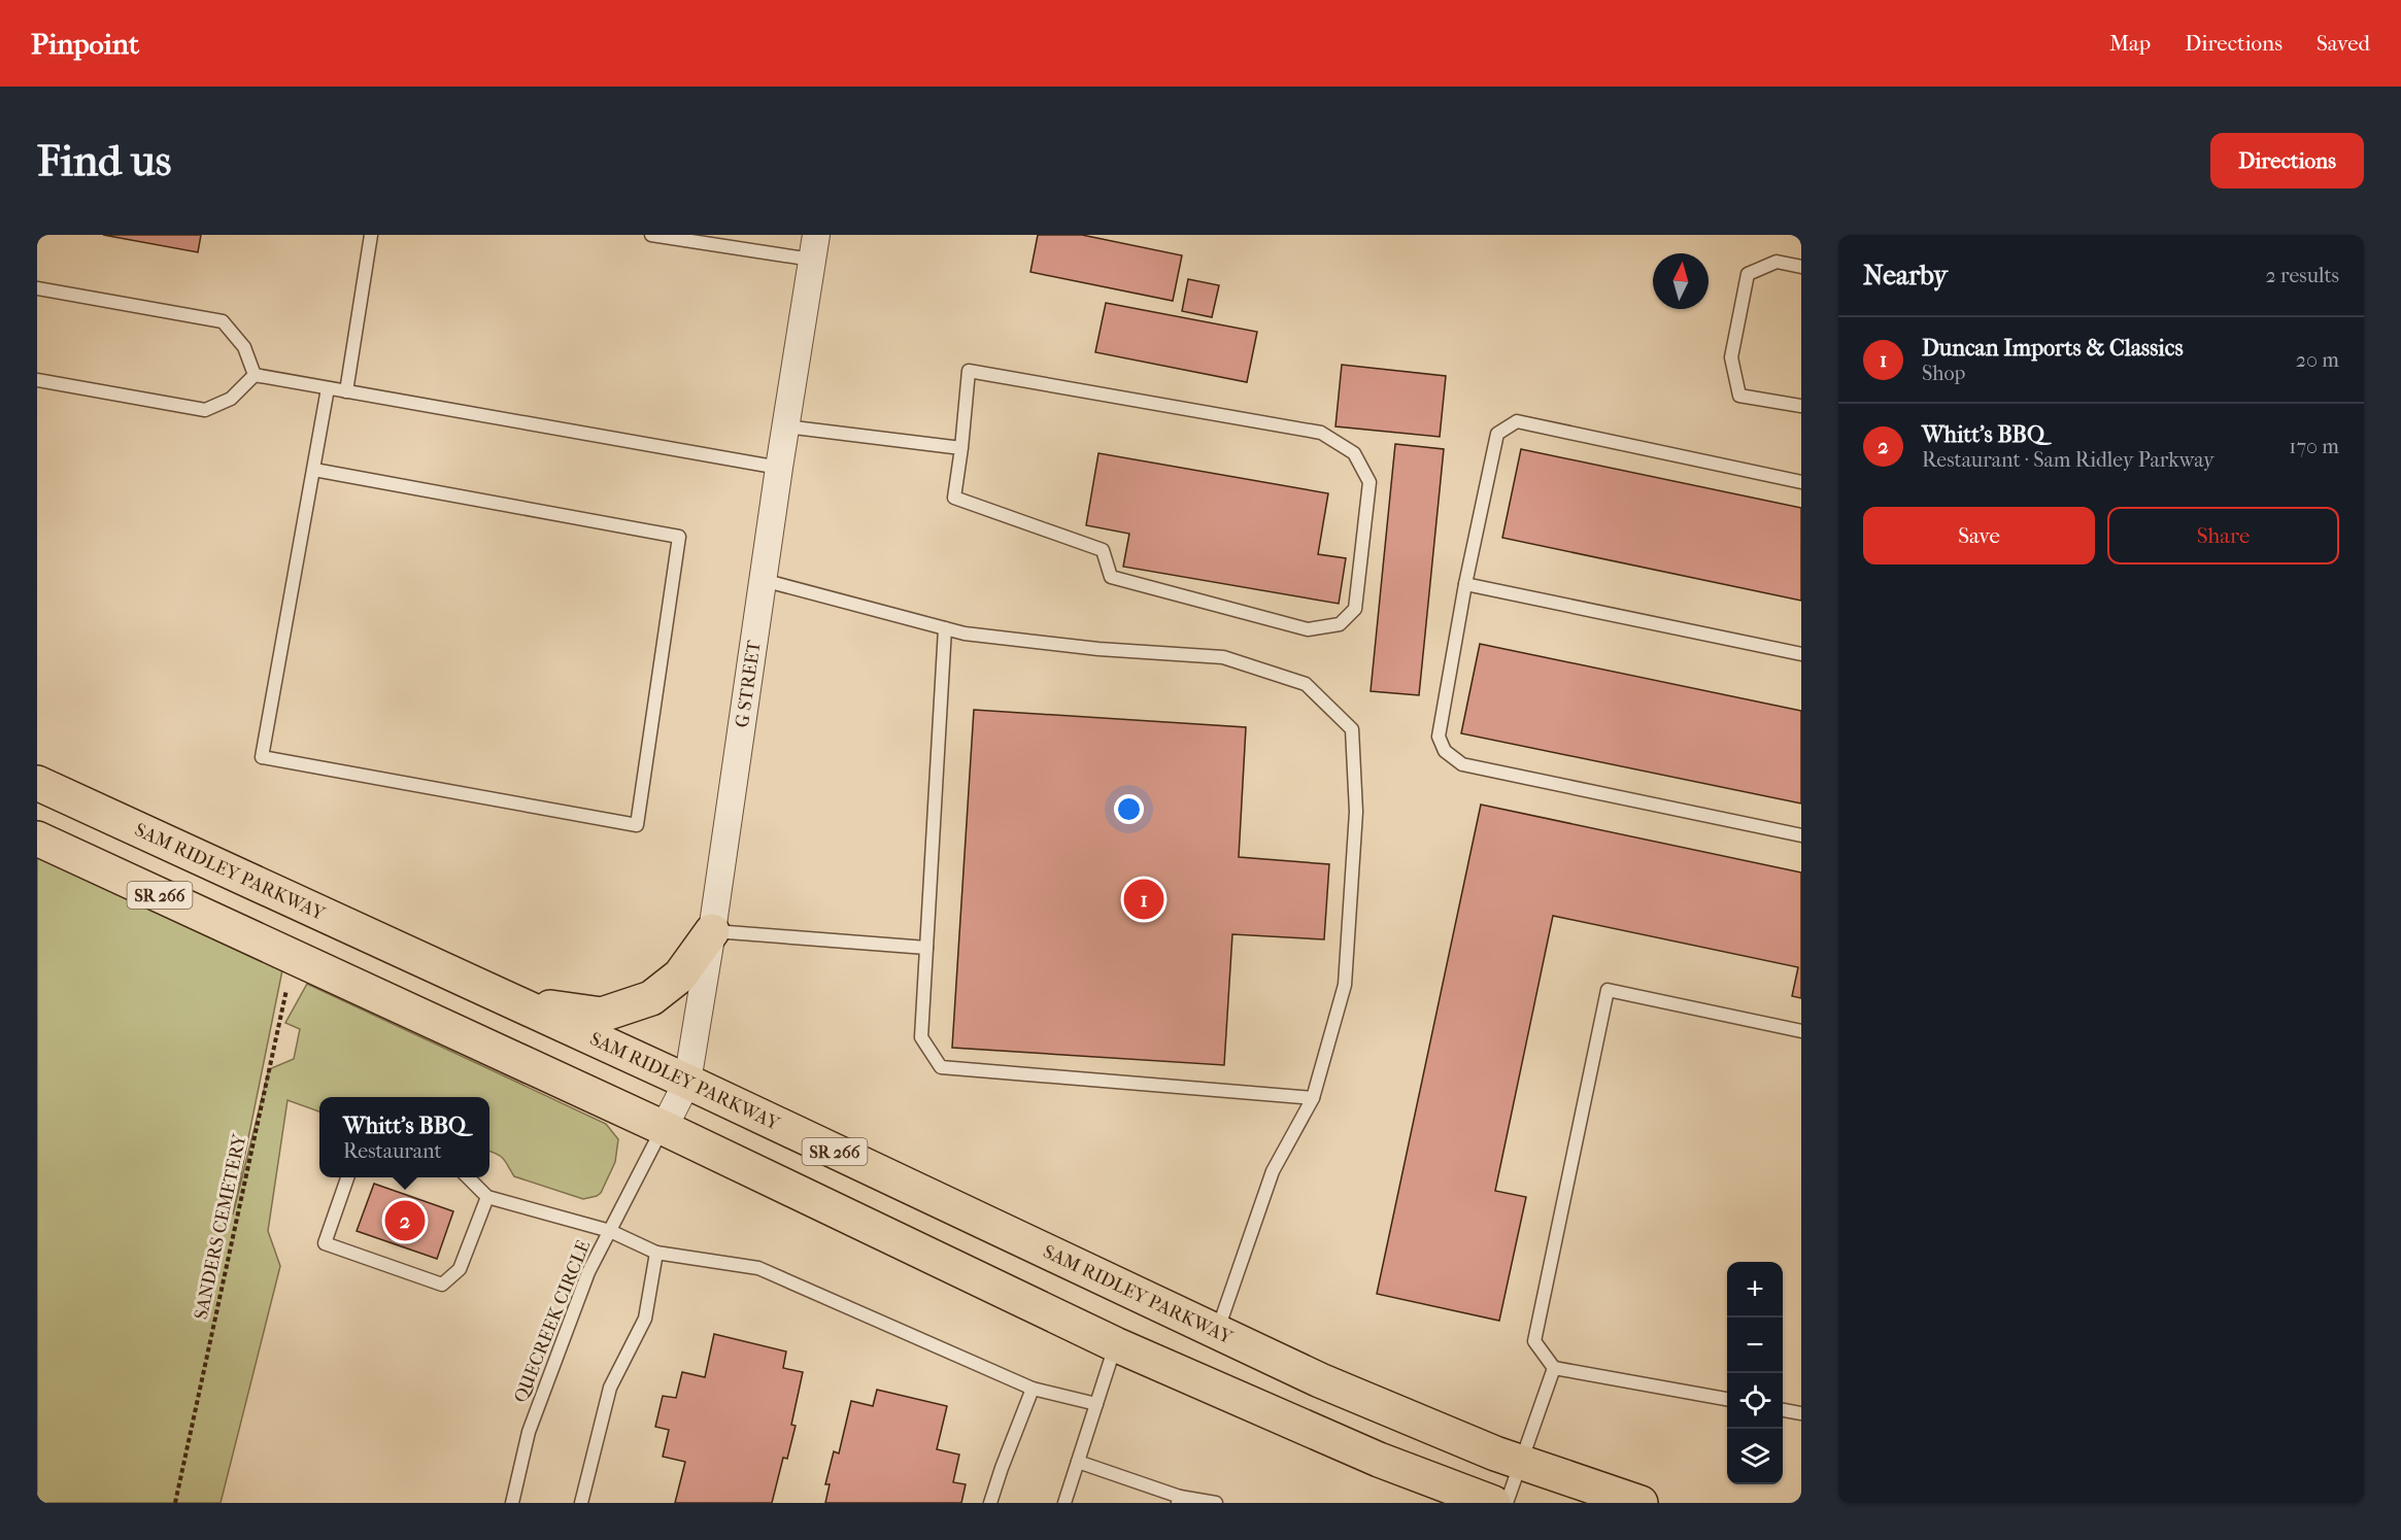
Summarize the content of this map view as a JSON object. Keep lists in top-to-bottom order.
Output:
{
  "streets": {
    "main road": ["SAM RIDLEY PARKWAY", "SR 266"],
    "street": ["G STREET"],
    "lane": ["QUECREEK CIRCLE"],
    "path": ["SANDERS CEMETERY"]
  },
  "crossings": [
    ["G STREET", "SAM RIDLEY PARKWAY"],
    ["G STREET", "SR 266"],
    ["G STREET", "QUECREEK CIRCLE"],
    ["SR 266", "SANDERS CEMETERY"],
    ["SR 266", "QUECREEK CIRCLE"]
  ],
  "north": "top",
  "page": {
    "header": "Pinpoint",
    "nav": ["Map", "Directions", "Saved"],
    "buttons": [
      "Directions",
      ["Save", "Share"]
    ],
    "title": "Find us",
    "heading": ["Nearby", "2 results"],
    "list": [
      {
        "mark": "1",
        "name": "Duncan Imports & Classics",
        "note": "Shop",
        "value": "20 m"
      },
      {
        "mark": "2",
        "name": "Whitt's BBQ",
        "note": "Restaurant · Sam Ridley Parkway",
        "value": "170 m"
      }
    ],
    "pins": ["1", "2"],
    "popup": ["Whitt's BBQ", "Restaurant"],
    "map_buttons": ["+", "−"]
  }
}
